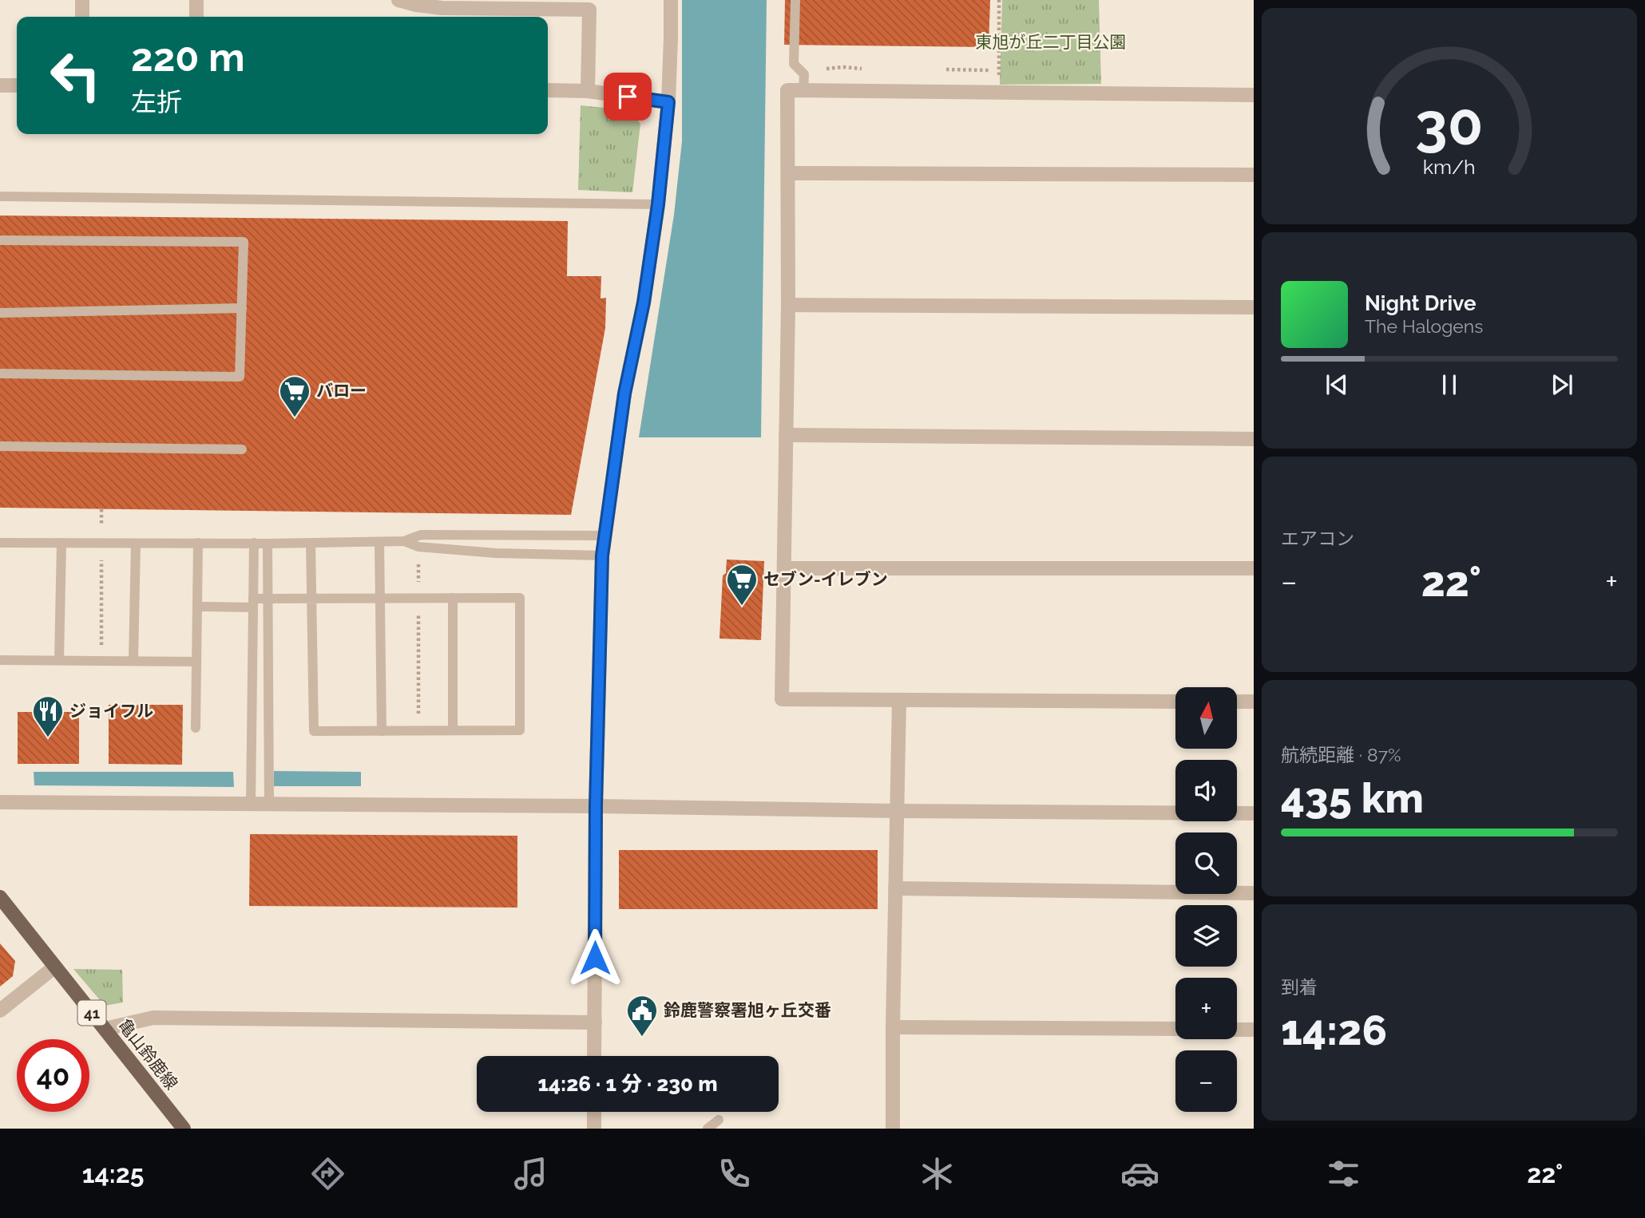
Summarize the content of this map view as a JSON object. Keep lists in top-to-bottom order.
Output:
{
  "streets": {
    "main road": ["41", "亀山鈴鹿線"]
  },
  "parks": ["東旭が丘二丁目公園"],
  "places": {
    "supermarket": ["バロー", "セブン-イレブン"],
    "restaurant": ["ジョイフル"],
    "public building": ["鈴鹿警察署旭ヶ丘交番"]
  },
  "north": "top",
  "page": {
    "turn": ["220 m", "左折"],
    "song": ["Night Drive", "The Halogens"],
    "tile": [
      "エアコン",
      ["航続距離 · 87%", "435 km"],
      ["到着", "14:26"]
    ],
    "heat": ["−", "22°", "+"],
    "map_buttons": ["+", "−"],
    "limit": "40",
    "trip": "14:26 · 1 分 · 230 m",
    "tabs": ["14:25", "22°"],
    "gauge": ["30", "km/h"]
  }
}
